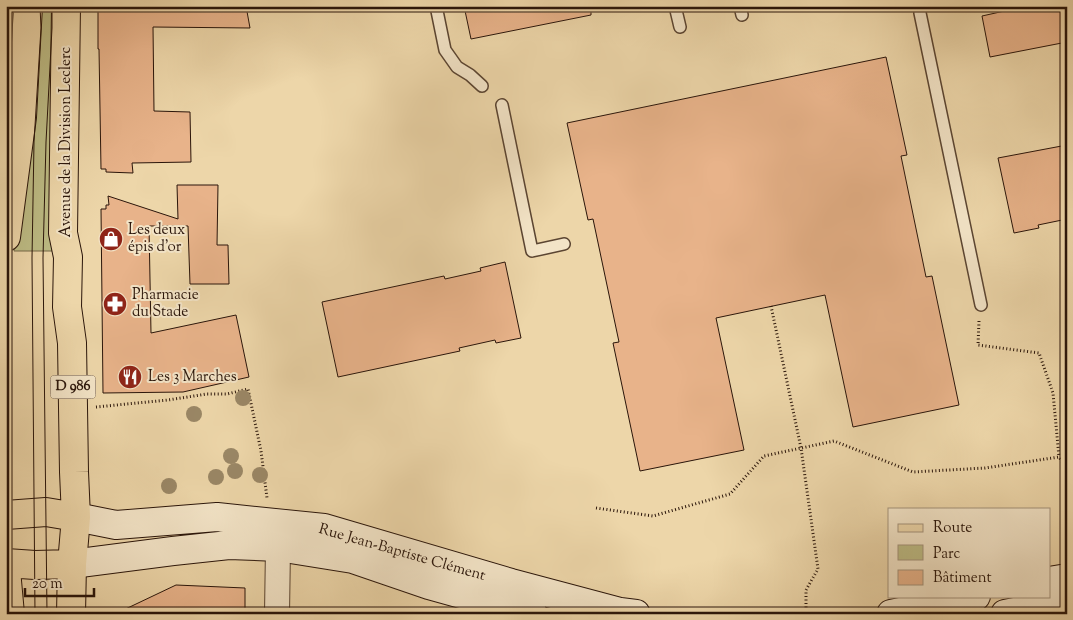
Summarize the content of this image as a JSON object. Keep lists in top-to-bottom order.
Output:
{
  "streets": {
    "main road": ["Avenue de la Division Leclerc", "D 986", "Rue Jean-Baptiste Clément"]
  },
  "crossings": [
    ["Avenue de la Division Leclerc", "Rue Jean-Baptiste Clément"]
  ],
  "places": {
    "shop": ["Les deux épis d’or"],
    "pharmacy": ["Pharmacie du Stade"],
    "restaurant": ["Les 3 Marches"]
  },
  "legend": ["Route", "Parc", "Bâtiment"],
  "scale_bar": "20 m"
}
